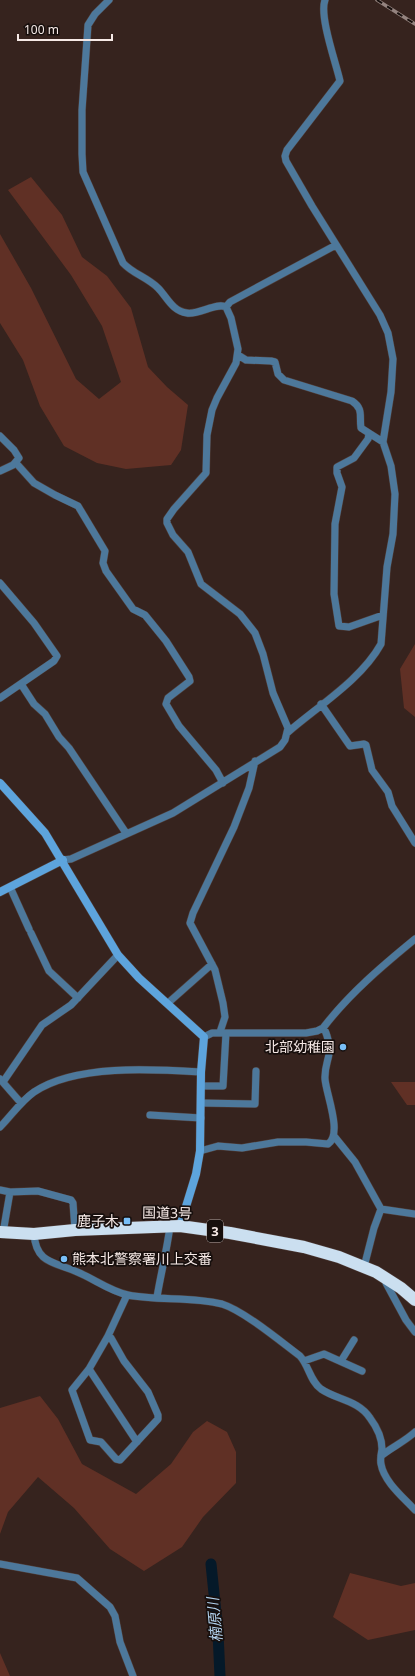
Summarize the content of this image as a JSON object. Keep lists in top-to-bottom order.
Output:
{
  "streets": {
    "highway": ["国道3号", "3"]
  },
  "water": ["楠原川"],
  "places": {
    "other": ["北部幼稚園", "熊本北警察署川上交番"],
    "transit": ["鹿子木"]
  },
  "scale_bar": "100 m"
}
